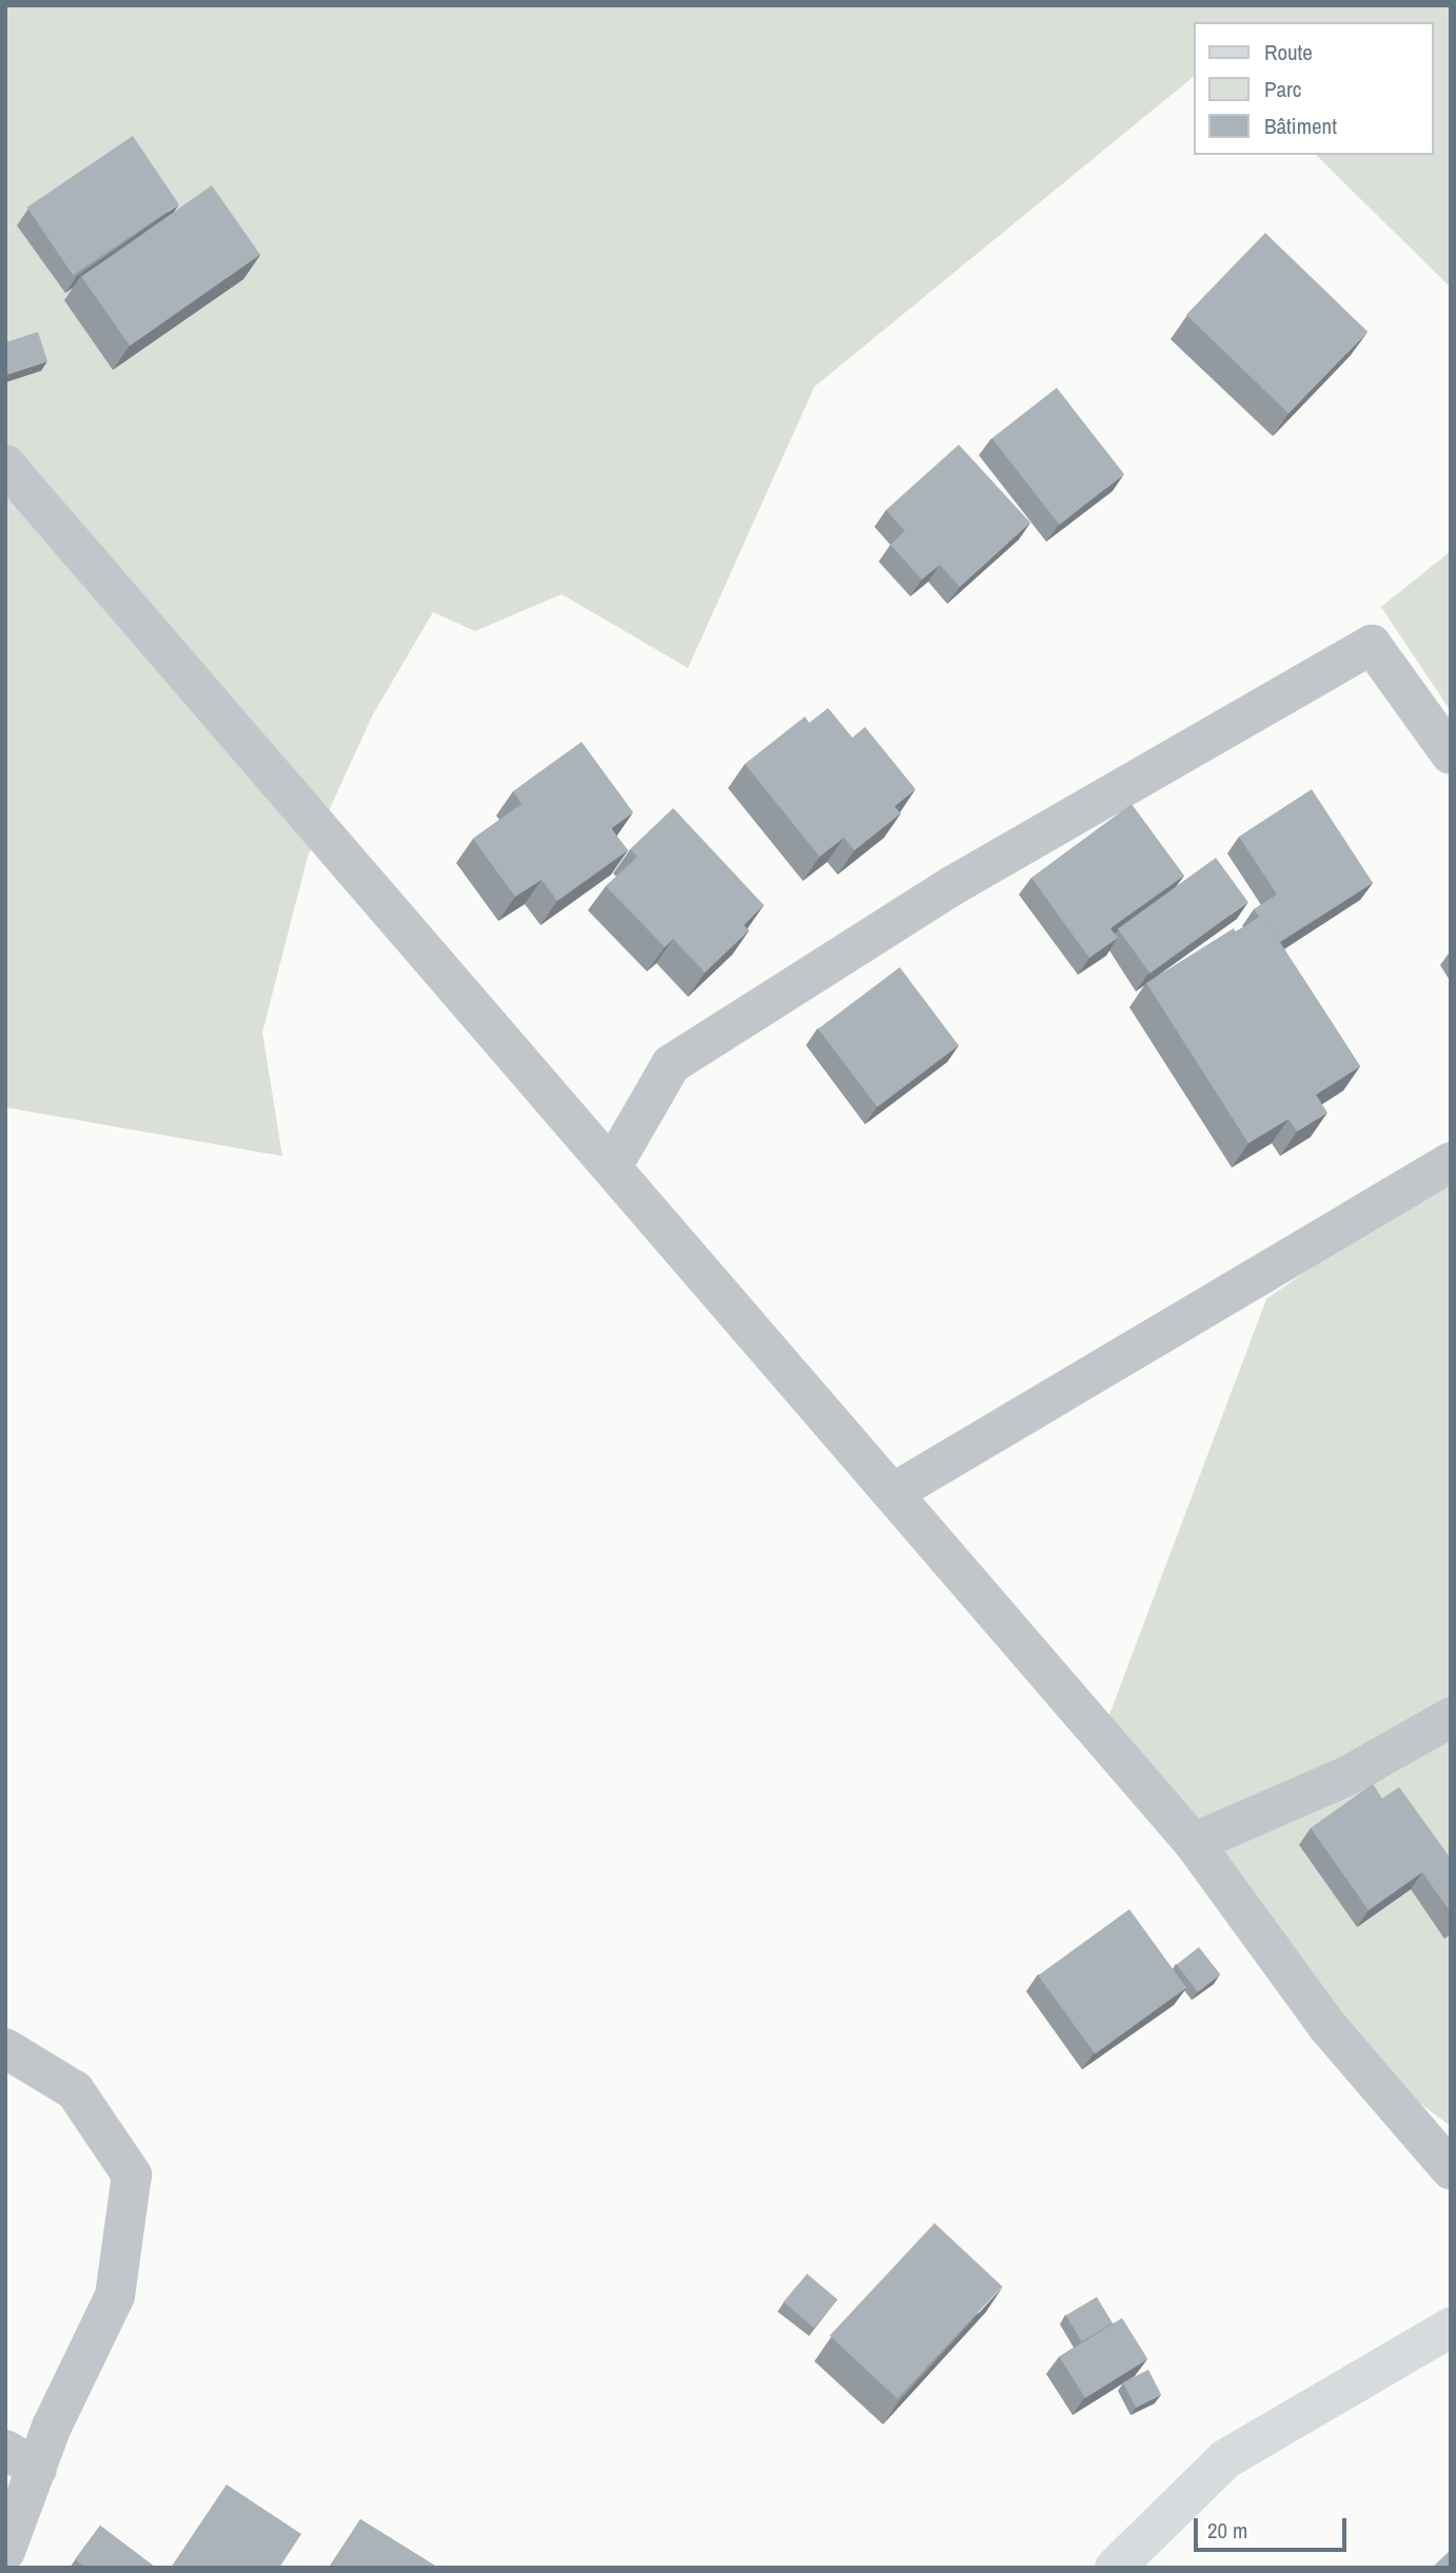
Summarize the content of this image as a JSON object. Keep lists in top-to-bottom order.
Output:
{
  "legend": ["Route", "Parc", "Bâtiment"],
  "scale_bar": "20 m"
}
